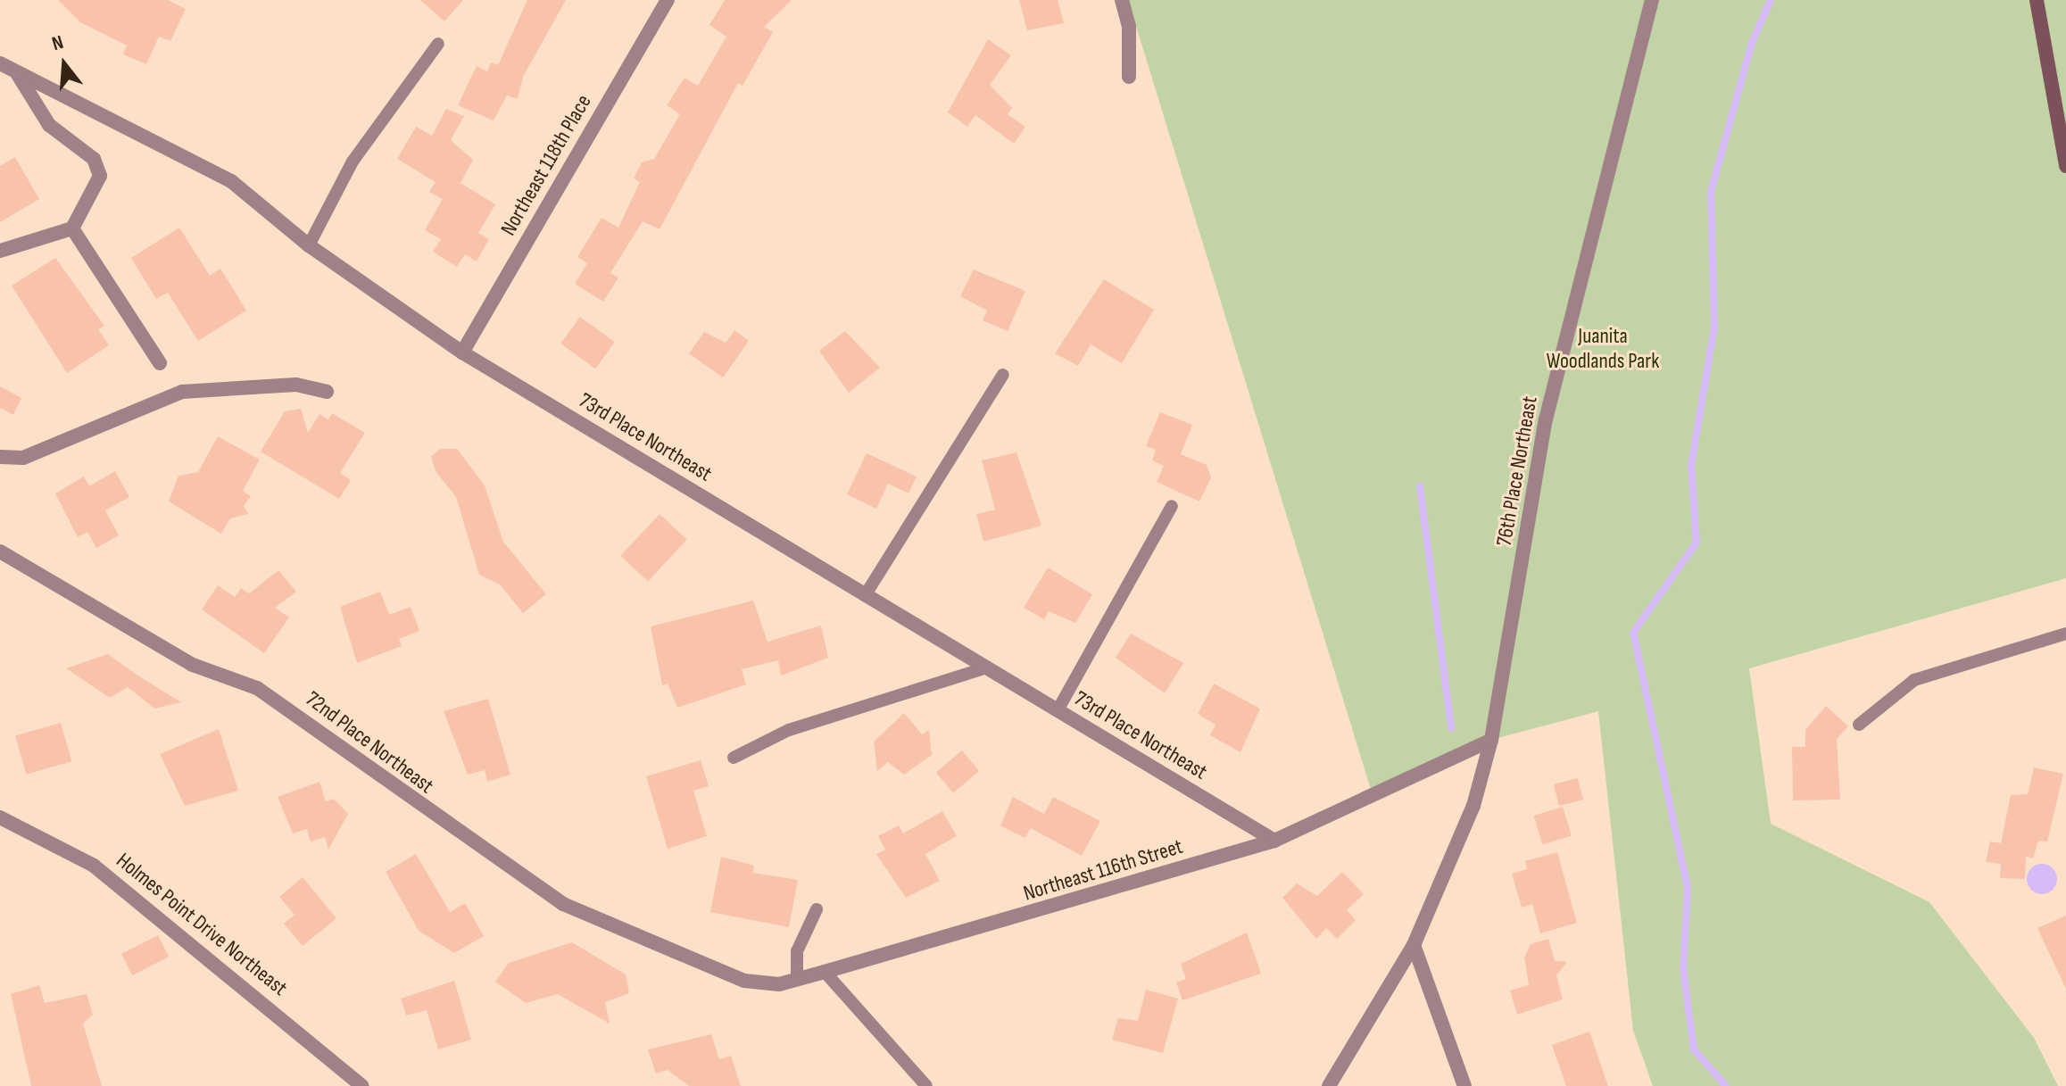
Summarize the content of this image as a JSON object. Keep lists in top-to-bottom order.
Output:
{
  "streets": {
    "street": [
      "Northeast 118th Place",
      "73rd Place Northeast",
      "76th Place Northeast",
      "72nd Place Northeast",
      "Northeast 116th Street",
      "Holmes Point Drive Northeast"
    ]
  },
  "crossings": [
    ["Northeast 118th Place", "73rd Place Northeast"],
    ["73rd Place Northeast", "Northeast 116th Street"],
    ["76th Place Northeast", "Northeast 116th Street"],
    ["72nd Place Northeast", "Northeast 116th Street"]
  ],
  "parks": ["Juanita Woodlands Park"],
  "north": "top"
}
